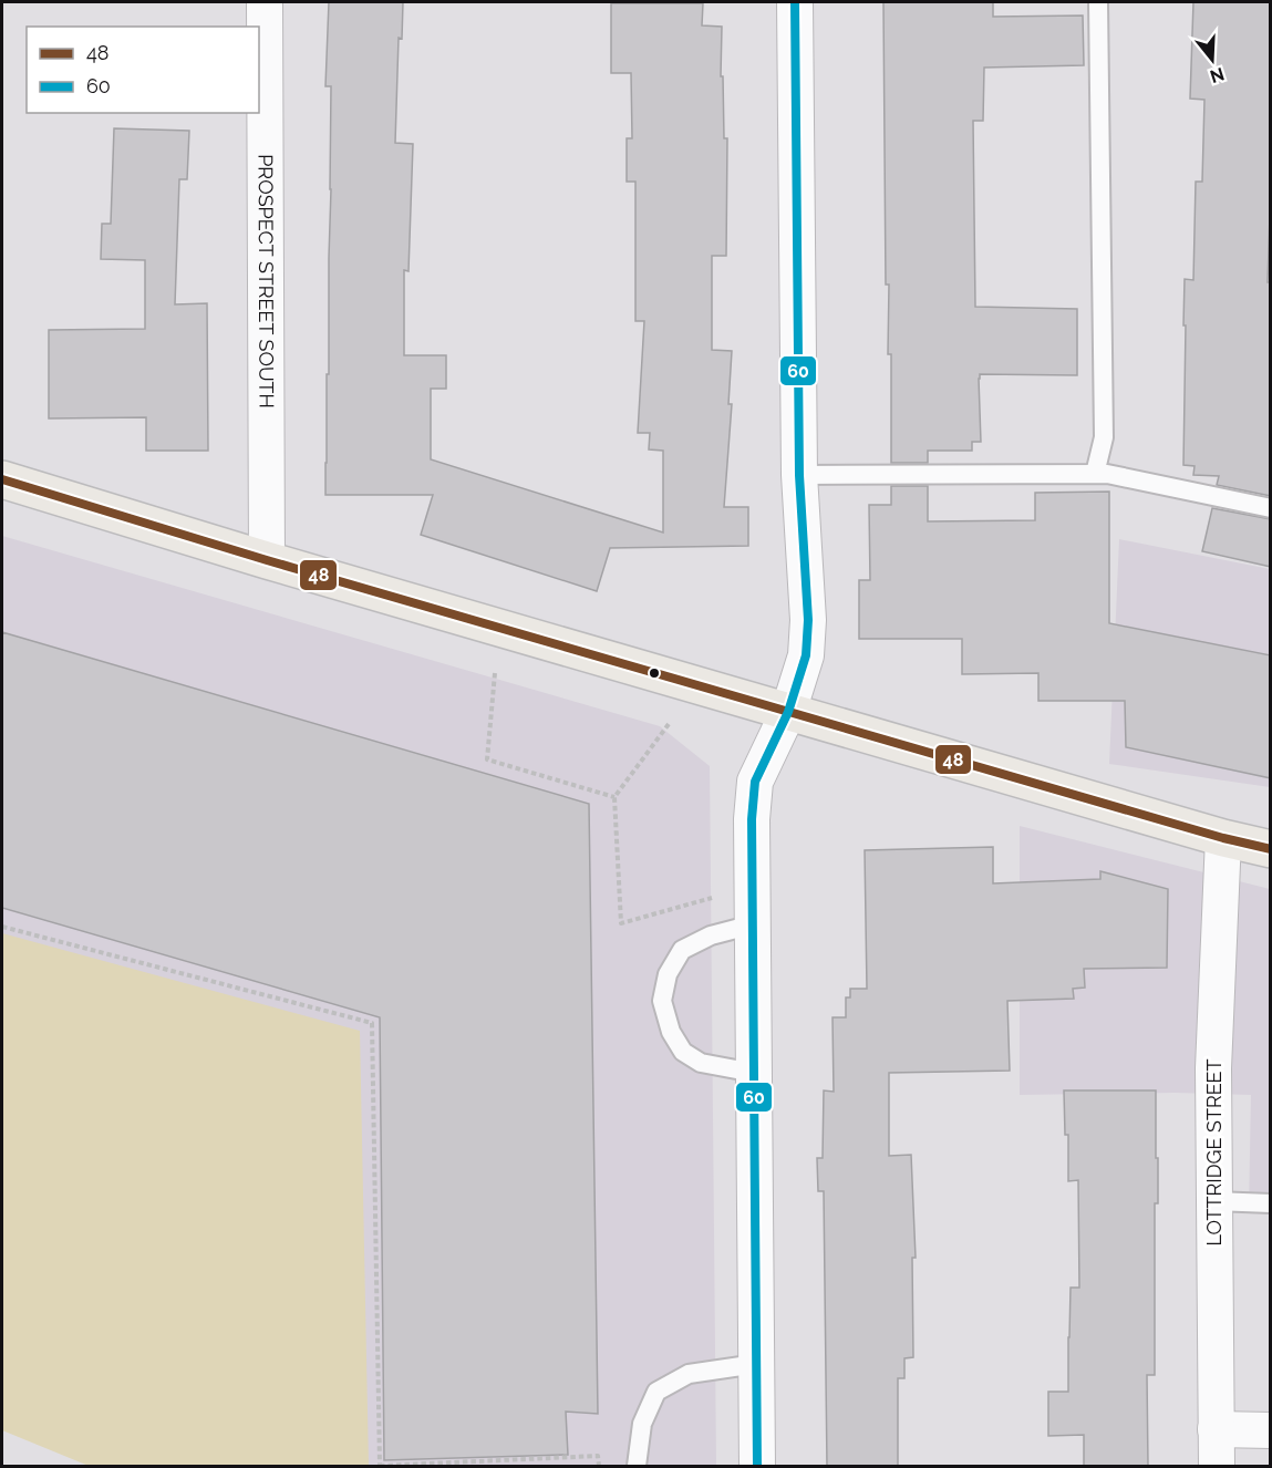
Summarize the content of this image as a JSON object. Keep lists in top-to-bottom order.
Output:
{
  "streets": {
    "street": ["PROSPECT STREET SOUTH", "LOTTRIDGE STREET"]
  },
  "lines": ["transit line 60", "transit line 48"],
  "legend": ["48", "60"],
  "north": "bottom"
}
